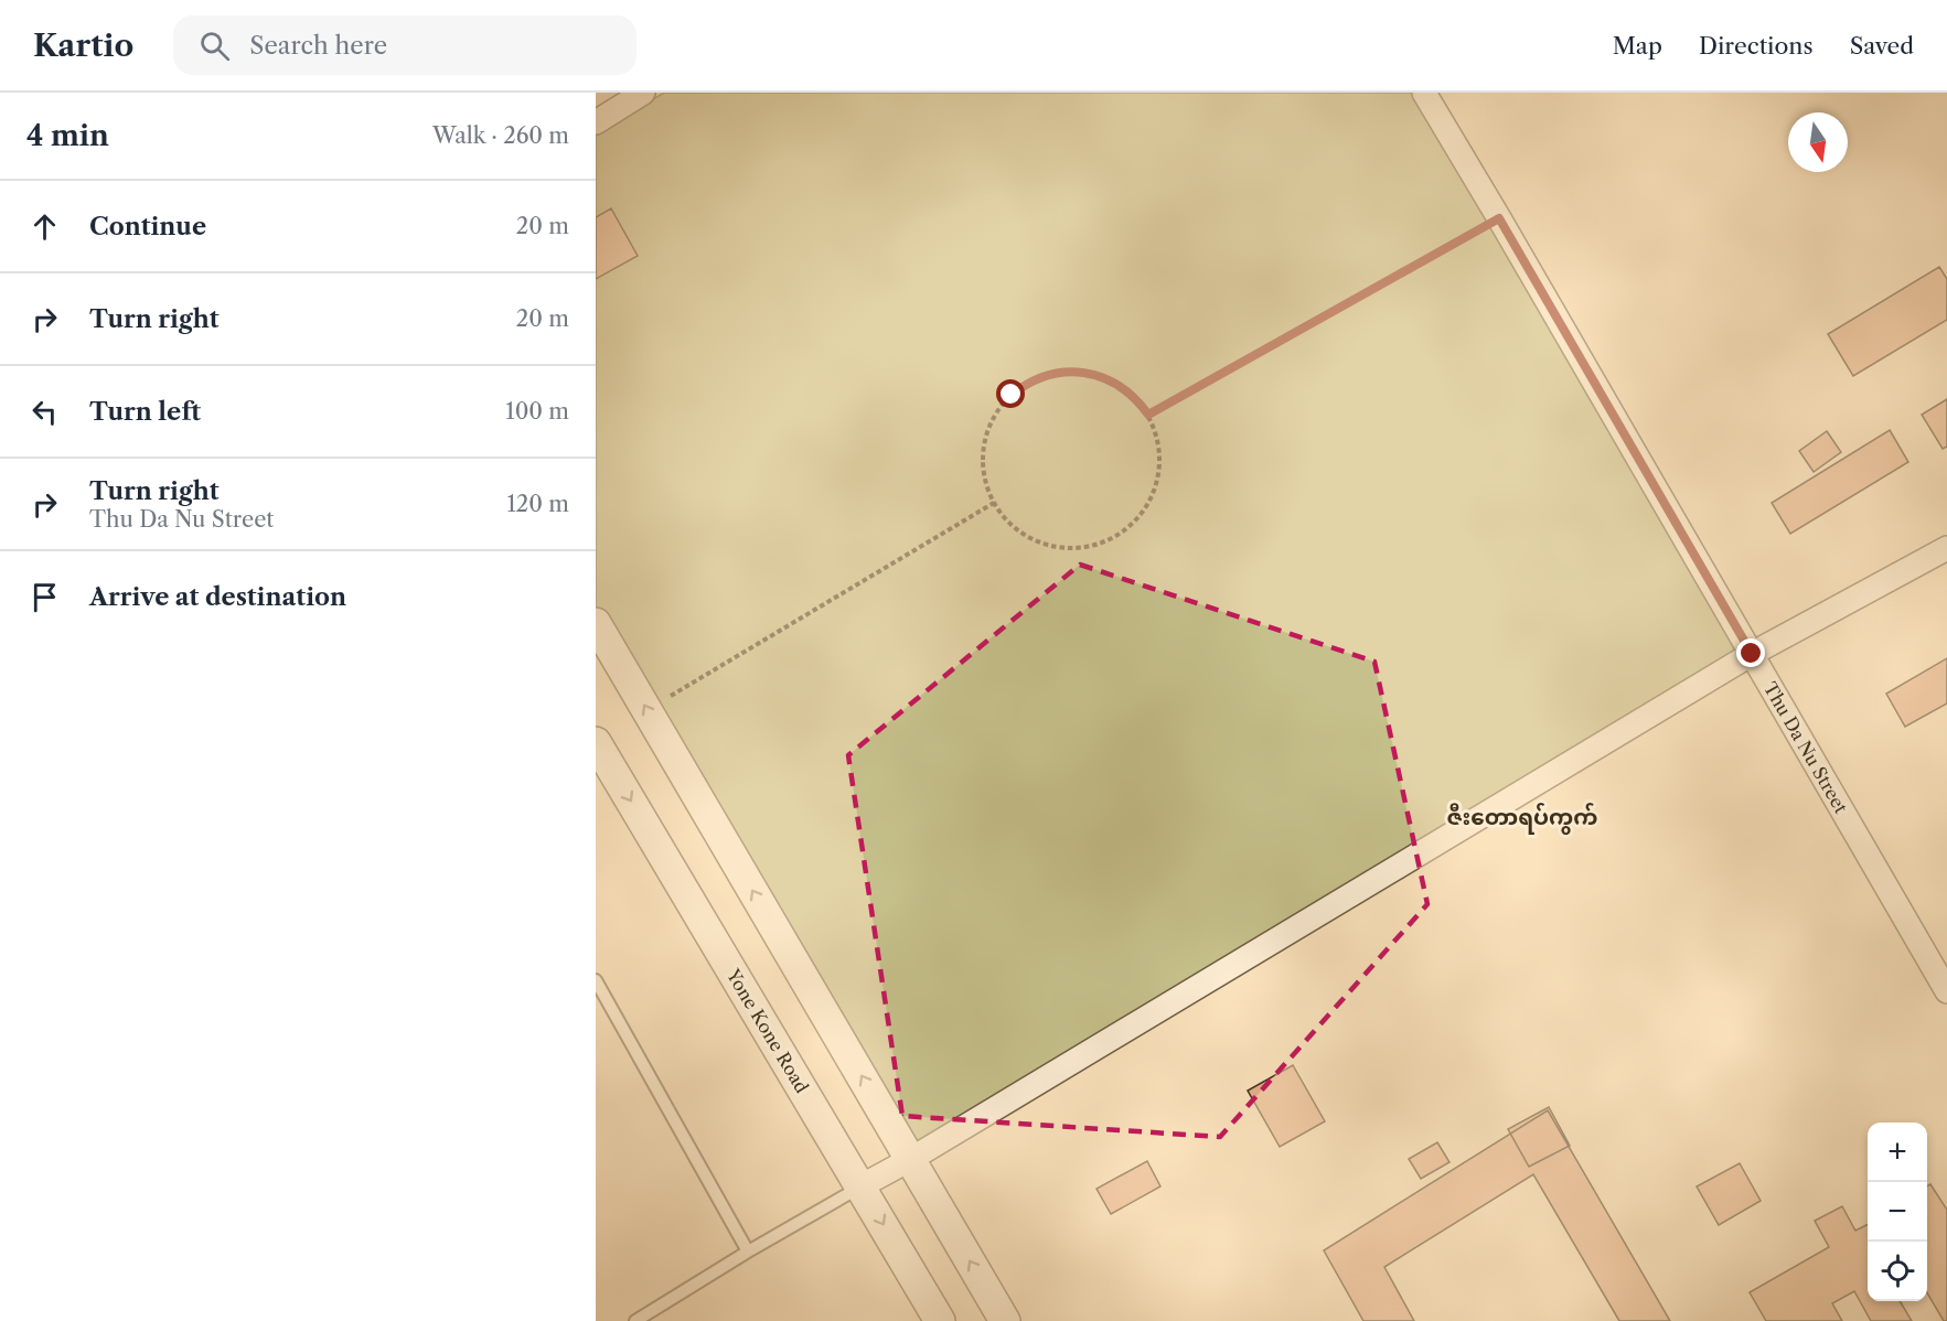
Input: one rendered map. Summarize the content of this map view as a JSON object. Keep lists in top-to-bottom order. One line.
{"streets":{"street":["Thu Da Nu Street","Yone Kone Road"]},"districts":["ဇီးတောရပ်ကွက်"],"north":"bottom","page":{"header":"Kartio","search":"Search here","nav":["Map","Directions","Saved"],"heading":["4 min","Walk · 260 m"],"list":[["Continue","20 m"],["Turn right","20 m"],["Turn left","100 m"],["Turn right","Thu Da Nu Street","120 m"],"Arrive at destination"],"map_buttons":["+","−"]}}
